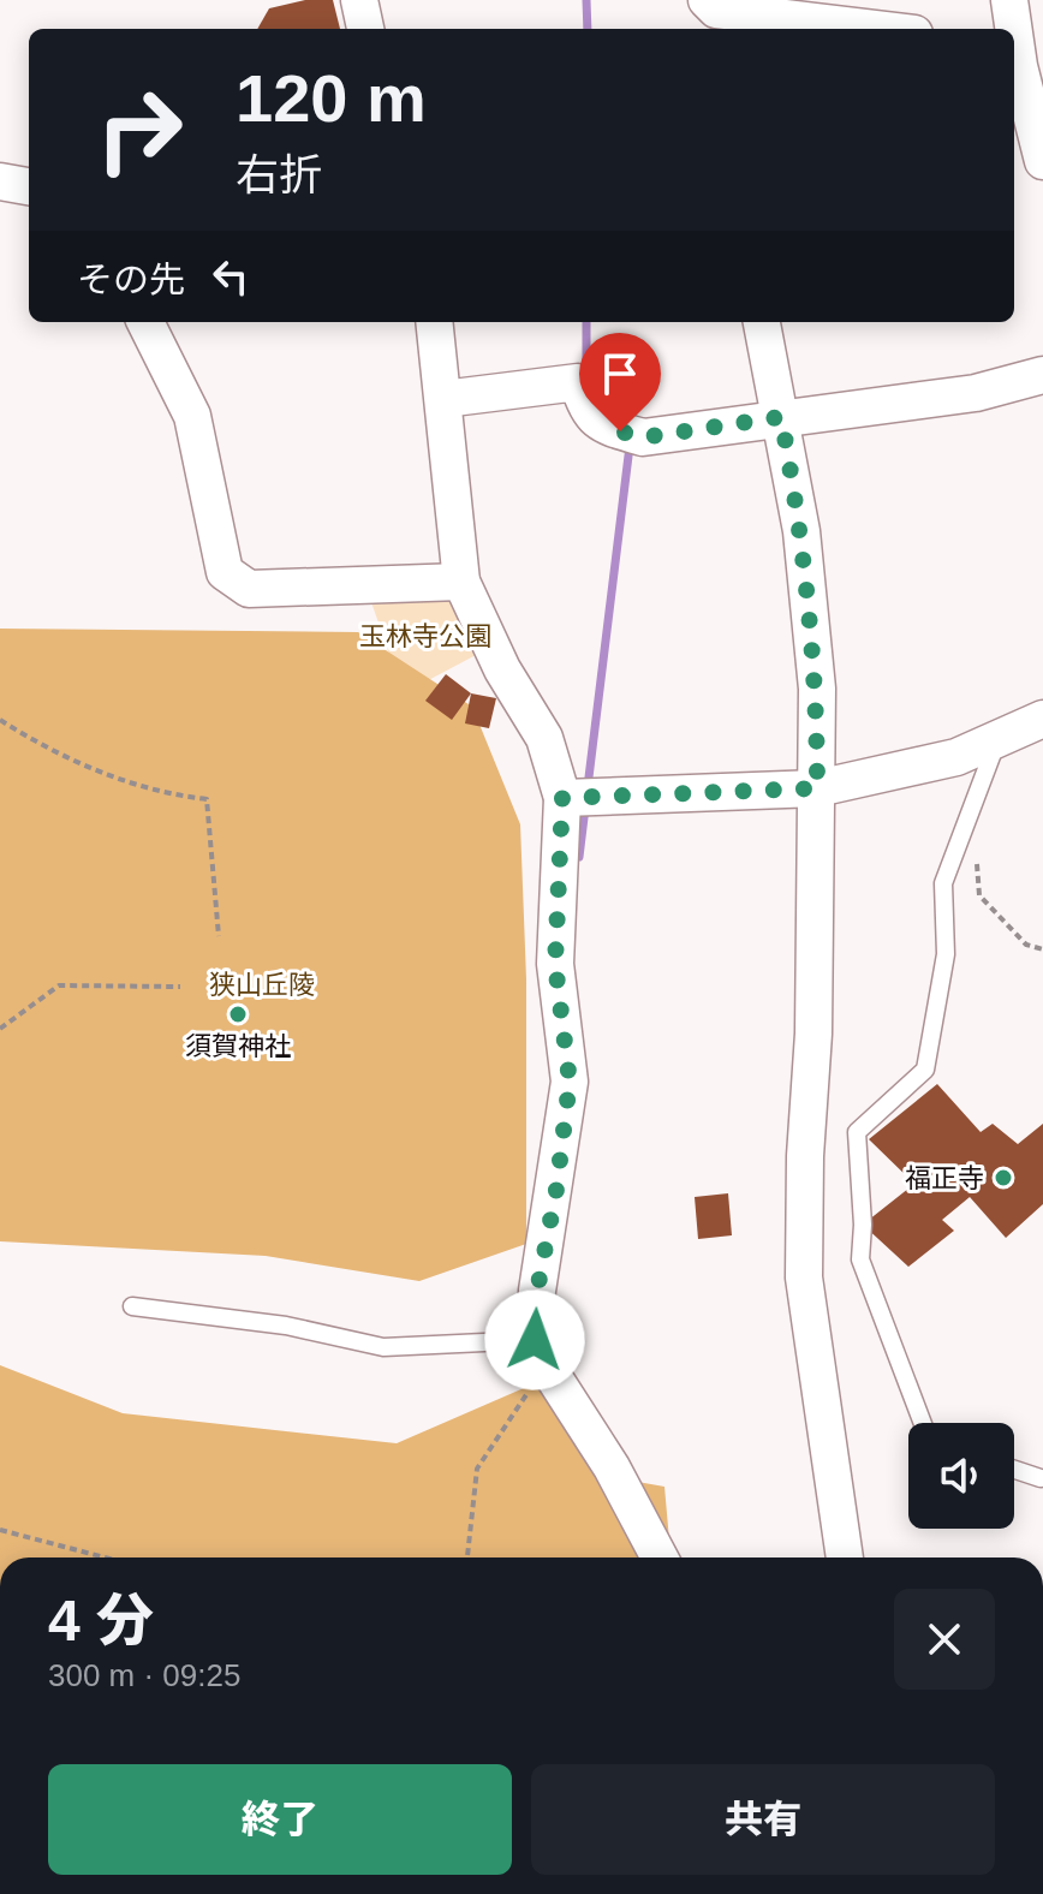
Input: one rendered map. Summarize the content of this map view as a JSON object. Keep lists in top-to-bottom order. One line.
{"parks":["玉林寺公園","狭山丘陵"],"places":["須賀神社","福正寺"],"page":{"turn":["120 m","右折"],"then":"その先","heading":["4 分","300 m · 09:25"],"buttons":["終了","共有"]}}
